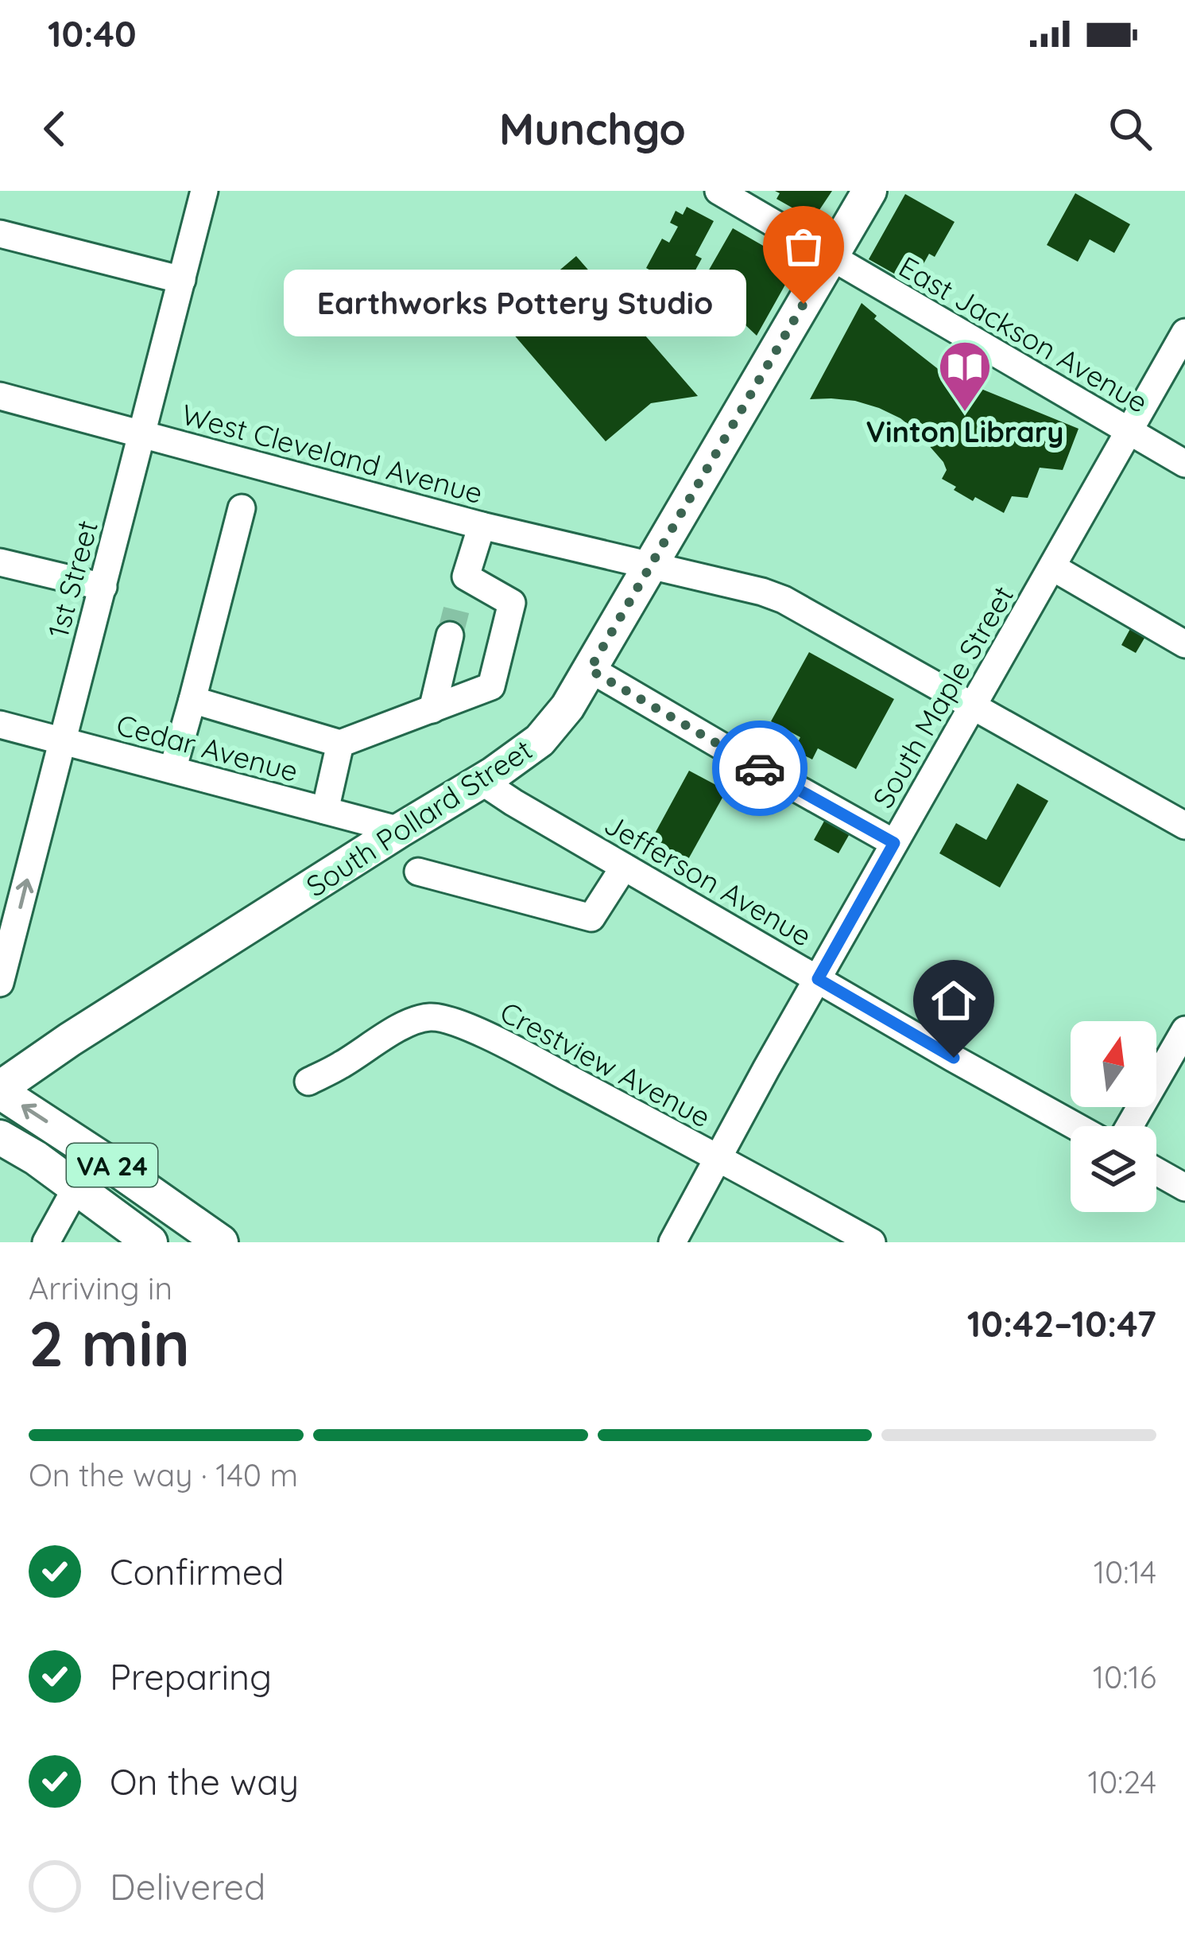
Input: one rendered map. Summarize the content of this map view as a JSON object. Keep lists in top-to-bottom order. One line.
{"streets":{"main road":["South Pollard Street","VA 24"],"street":["East Jackson Avenue","West Cleveland Avenue","1st Street","South Maple Street","Cedar Avenue","Jefferson Avenue","Crestview Avenue"]},"crossings":[["East Jackson Avenue","South Maple Street"],["East Jackson Avenue","South Pollard Street"],["West Cleveland Avenue","1st Street"],["West Cleveland Avenue","South Maple Street"],["West Cleveland Avenue","South Pollard Street"],["1st Street","Cedar Avenue"],["South Maple Street","Jefferson Avenue"],["South Maple Street","Crestview Avenue"],["Cedar Avenue","South Pollard Street"],["South Pollard Street","Jefferson Avenue"],["South Pollard Street","VA 24"]],"places":{"other":["Earthworks Pottery Studio"],"library":["Vinton Library"]},"north":"top","page":{"status":"10:40","header":"Munchgo","bubble":"Earthworks Pottery Studio","heading":["2 min","Arriving in","10:42–10:47"],"bar":"On the way · 140 m","list":[["Confirmed","10:14"],["Preparing","10:16"],["On the way","10:24"],"Delivered"]}}
